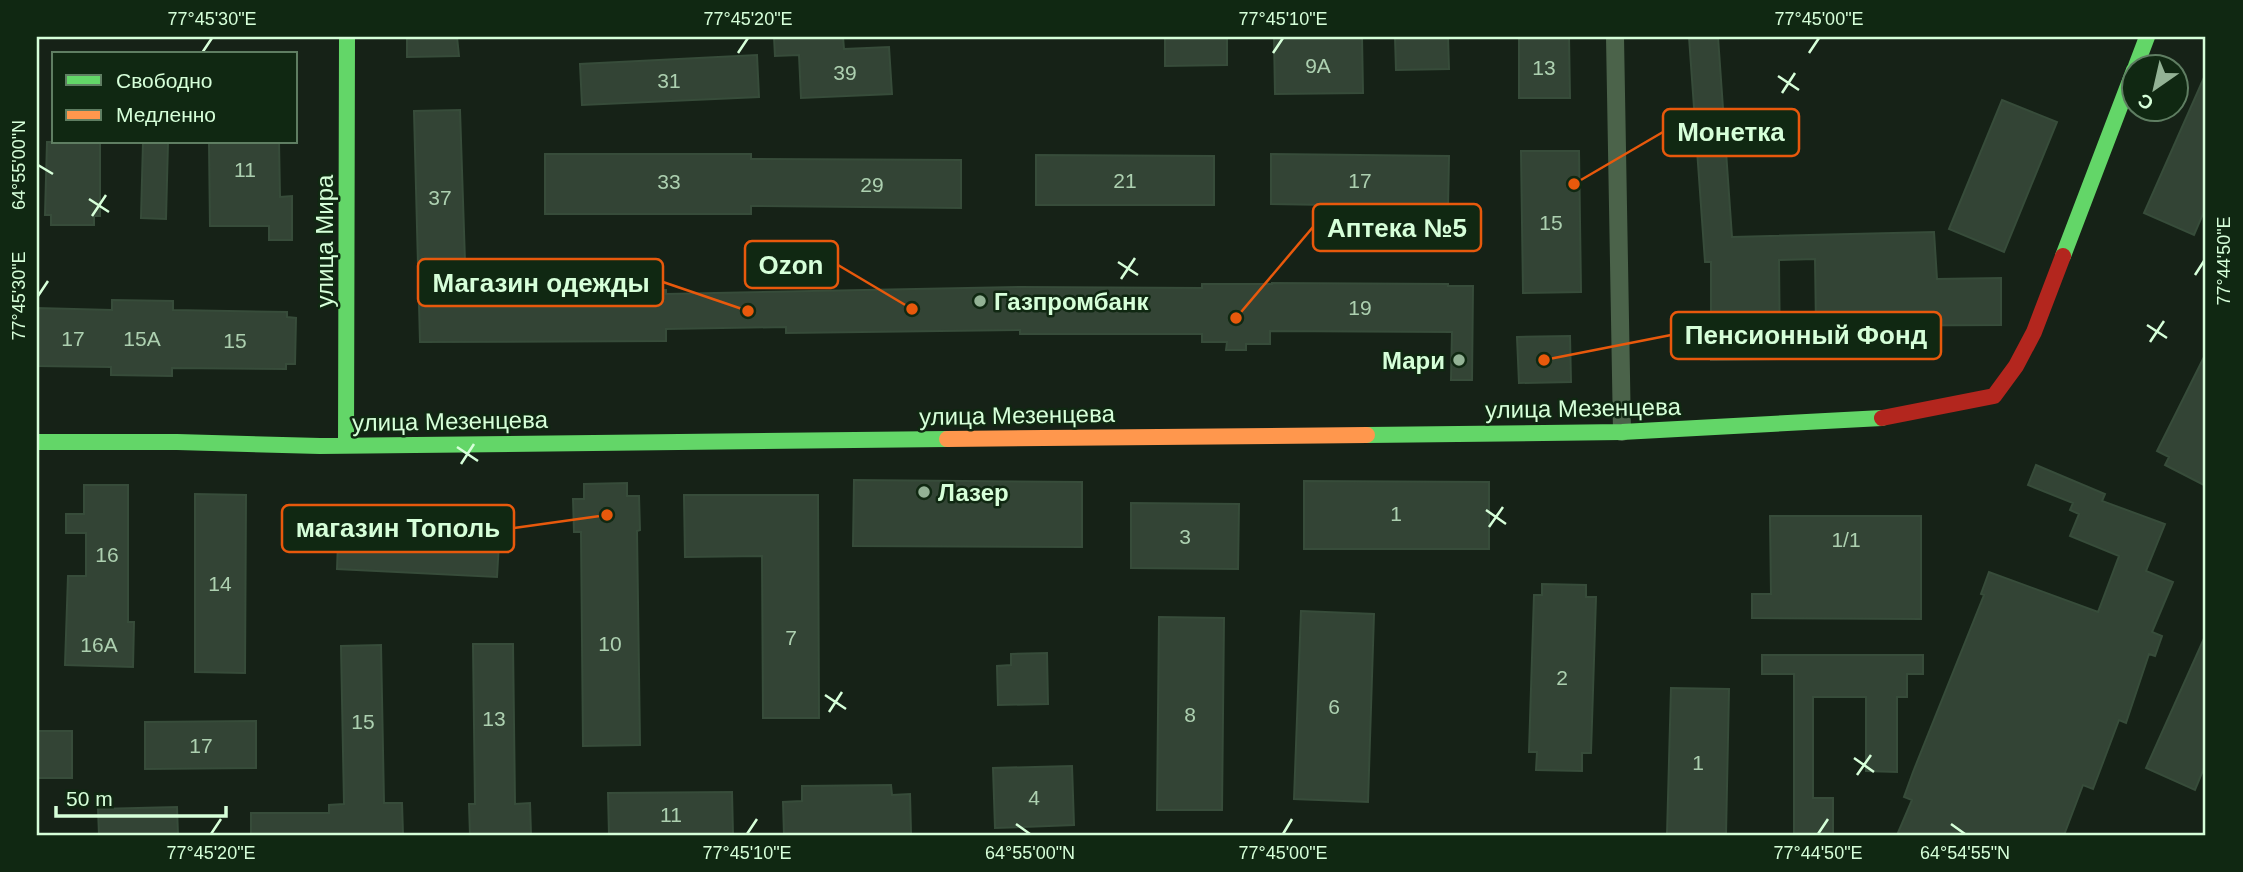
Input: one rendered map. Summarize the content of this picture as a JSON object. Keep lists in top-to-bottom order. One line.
{"streets":{"main road":["улица Мира","улица Мезенцева"]},"crossings":[["улица Мира","улица Мезенцева"]],"places":["Монетка","Газпромбанк","Ozon","Магазин одежды","Аптека №5","Мари","Пенсионный Фонд","Лазер","магазин Тополь"],"house_numbers":["9А","13","39","31","11","21","17","33","29","37","15","19","17","15А","15","1","3","1/1","16","14","7","10","16А","2","6","8","13","15","17","1","4","11"],"legend":["Свободно","Медленно"],"scale_bar":"50 m","north":"bottom left","coordinates":["77°45'30\"E","77°45'20\"E","77°45'10\"E","77°45'00\"E","64°55'00\"N","77°44'50\"E","64°54'55\"N"]}
